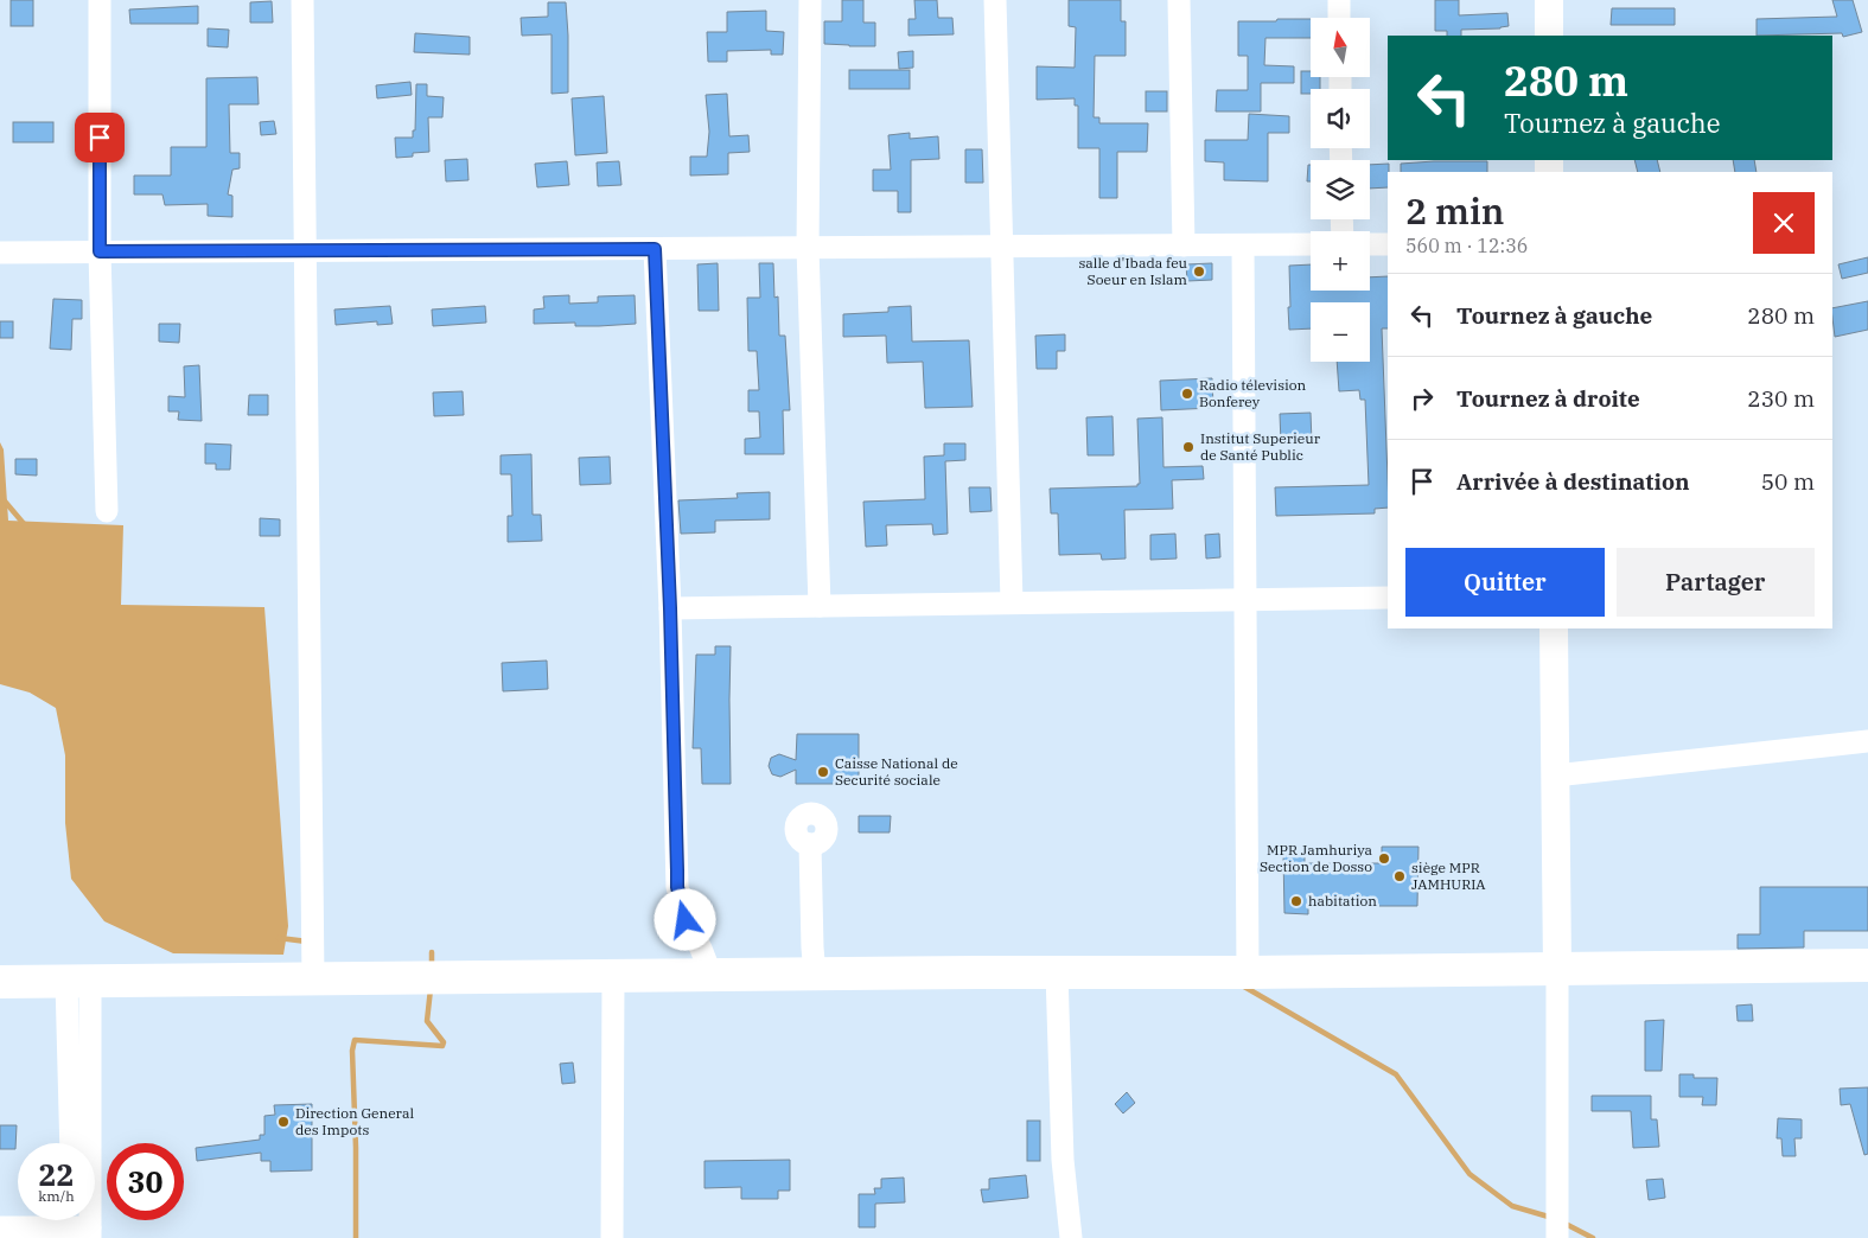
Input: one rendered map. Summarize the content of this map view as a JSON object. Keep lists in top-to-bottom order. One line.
{"places":["salle d'Ibada feu Soeur en Islam","Radio télevision Bonferey","Institut Superieur de Santé Public","Caisse National de Securité sociale","MPR Jamhuriya Section de Dosso","siège MPR JAMHURIA","habitation","Direction General des Impots"],"north":"top","page":{"map_buttons":["+","−"],"turn":["280 m","Tournez à gauche"],"heading":["2 min","560 m · 12:36"],"list":[{"name":"Tournez à gauche","value":"280 m"},{"name":"Tournez à droite","value":"230 m"},{"name":"Arrivée à destination","value":"50 m"}],"buttons":["Quitter","Partager"],"speed":"22 km/h","limit":"30"}}
